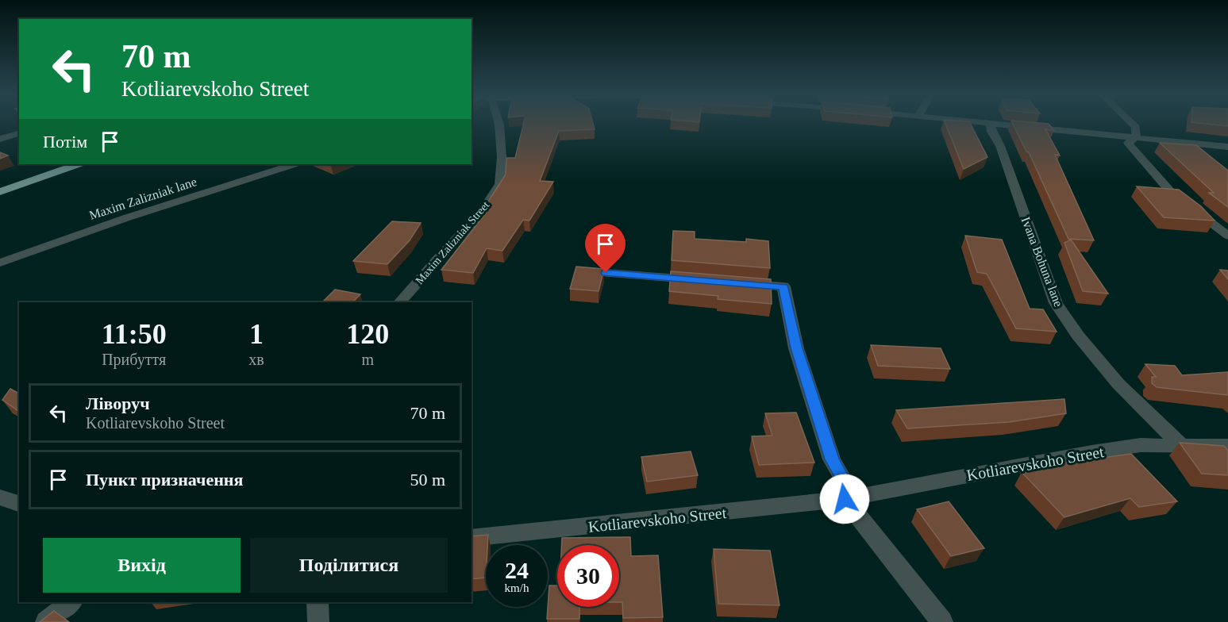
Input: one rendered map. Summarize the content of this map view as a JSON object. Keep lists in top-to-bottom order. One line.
{"streets":{"street":["Maxim Zalizniak lane","Maxim Zalizniak Street","Ivana Bohuna lane","Kotliarevskoho Street"]},"crossings":[["Ivana Bohuna lane","Kotliarevskoho Street"]],"page":{"turn":["70 m","Kotliarevskoho Street"],"then":"Потім","eta":["11:50","Прибуття","1","хв","120","m"],"list":[{"name":"Ліворуч","note":"Kotliarevskoho Street","value":"70 m"},{"name":"Пункт призначення","value":"50 m"}],"buttons":["Вихід","Поділитися"],"speed":"24 km/h","limit":"30"}}
